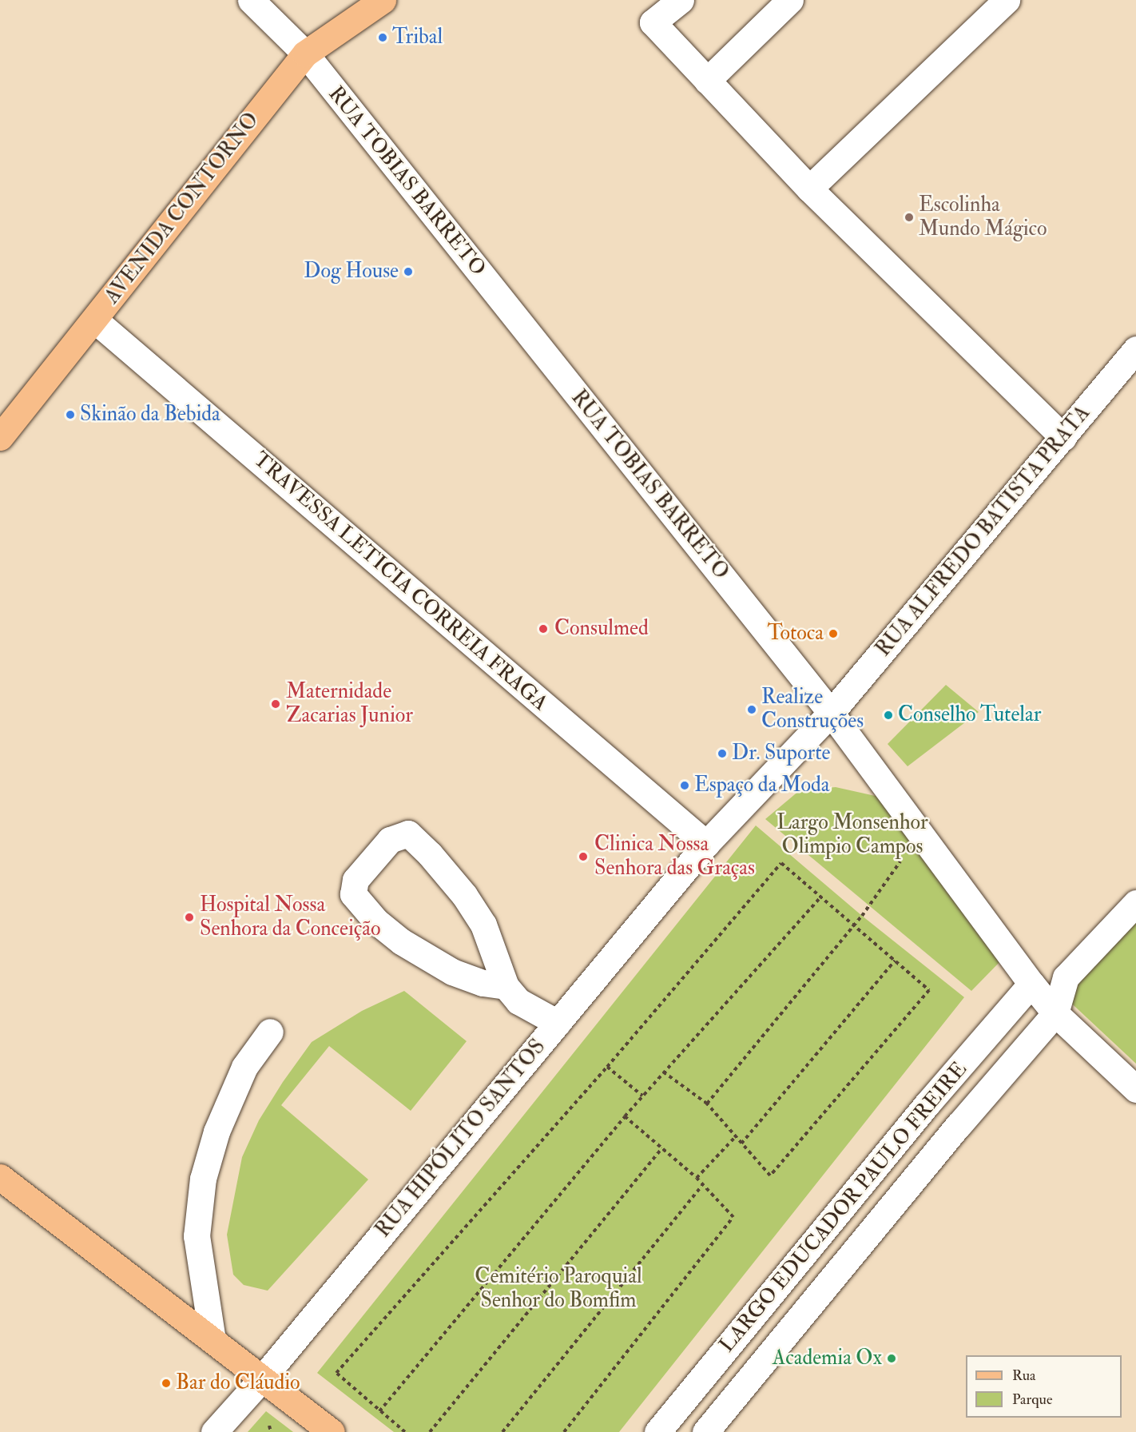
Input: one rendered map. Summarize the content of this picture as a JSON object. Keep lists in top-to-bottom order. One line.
{"streets":{"main road":["AVENIDA CONTORNO"],"street":["RUA TOBIAS BARRETO","RUA ALFREDO BATISTA PRATA","TRAVESSA LETICIA CORREIA FRAGA","RUA HIPÓLITO SANTOS","LARGO EDUCADOR PAULO FREIRE"]},"crossings":[["RUA TOBIAS BARRETO","AVENIDA CONTORNO"],["RUA TOBIAS BARRETO","RUA ALFREDO BATISTA PRATA"],["RUA TOBIAS BARRETO","LARGO EDUCADOR PAULO FREIRE"],["AVENIDA CONTORNO","TRAVESSA LETICIA CORREIA FRAGA"],["RUA ALFREDO BATISTA PRATA","TRAVESSA LETICIA CORREIA FRAGA"],["RUA ALFREDO BATISTA PRATA","RUA HIPÓLITO SANTOS"],["TRAVESSA LETICIA CORREIA FRAGA","RUA HIPÓLITO SANTOS"]],"parks":["Largo Monsenhor Olimpio Campos","Cemitério Paroquial Senhor do Bomfim"],"places":["Tribal","Escolinha Mundo Mágico","Dog House","Skinão da Bebida","Consulmed","Totoca","Maternidade Zacarias Junior","Realize Construções","Conselho Tutelar","Dr. Suporte","Espaço da Moda","Clinica Nossa Senhora das Graças","Hospital Nossa Senhora da Conceição","Academia Ox","Bar do Cláudio"],"legend":["Rua","Parque"]}
